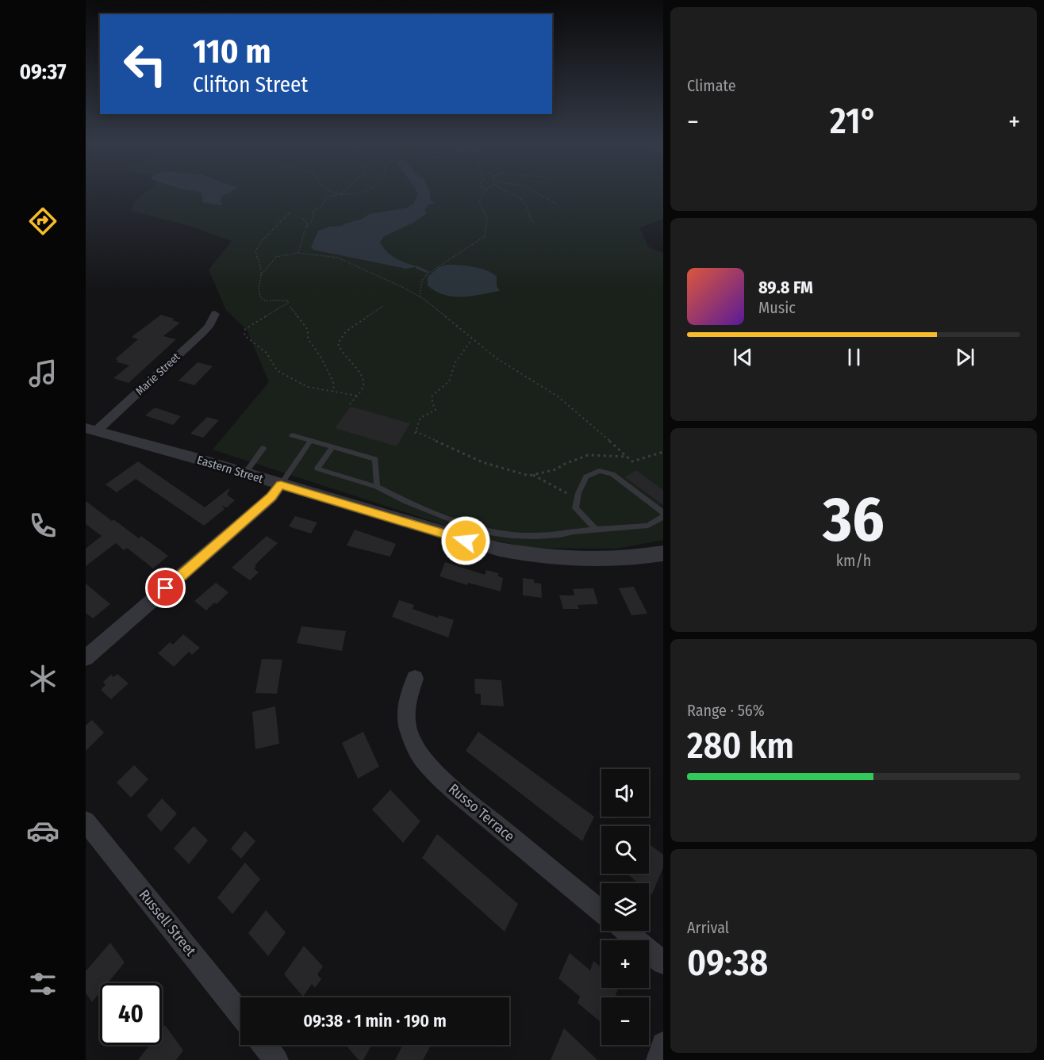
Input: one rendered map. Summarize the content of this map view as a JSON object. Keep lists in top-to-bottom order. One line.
{"streets":{"street":["Marie Street","Eastern Street","Russo Terrace","Russell Street"]},"crossings":[["Marie Street","Eastern Street"]],"page":{"tabs":"09:37","tile":["Climate",["36","km/h"],["Range · 56%","280 km"],["Arrival","09:38"]],"turn":["110 m","Clifton Street"],"heat":["−","21°","+"],"song":["89.8 FM","Music"],"map_buttons":["+","−"],"limit":"40","trip":"09:38 · 1 min · 190 m"}}
